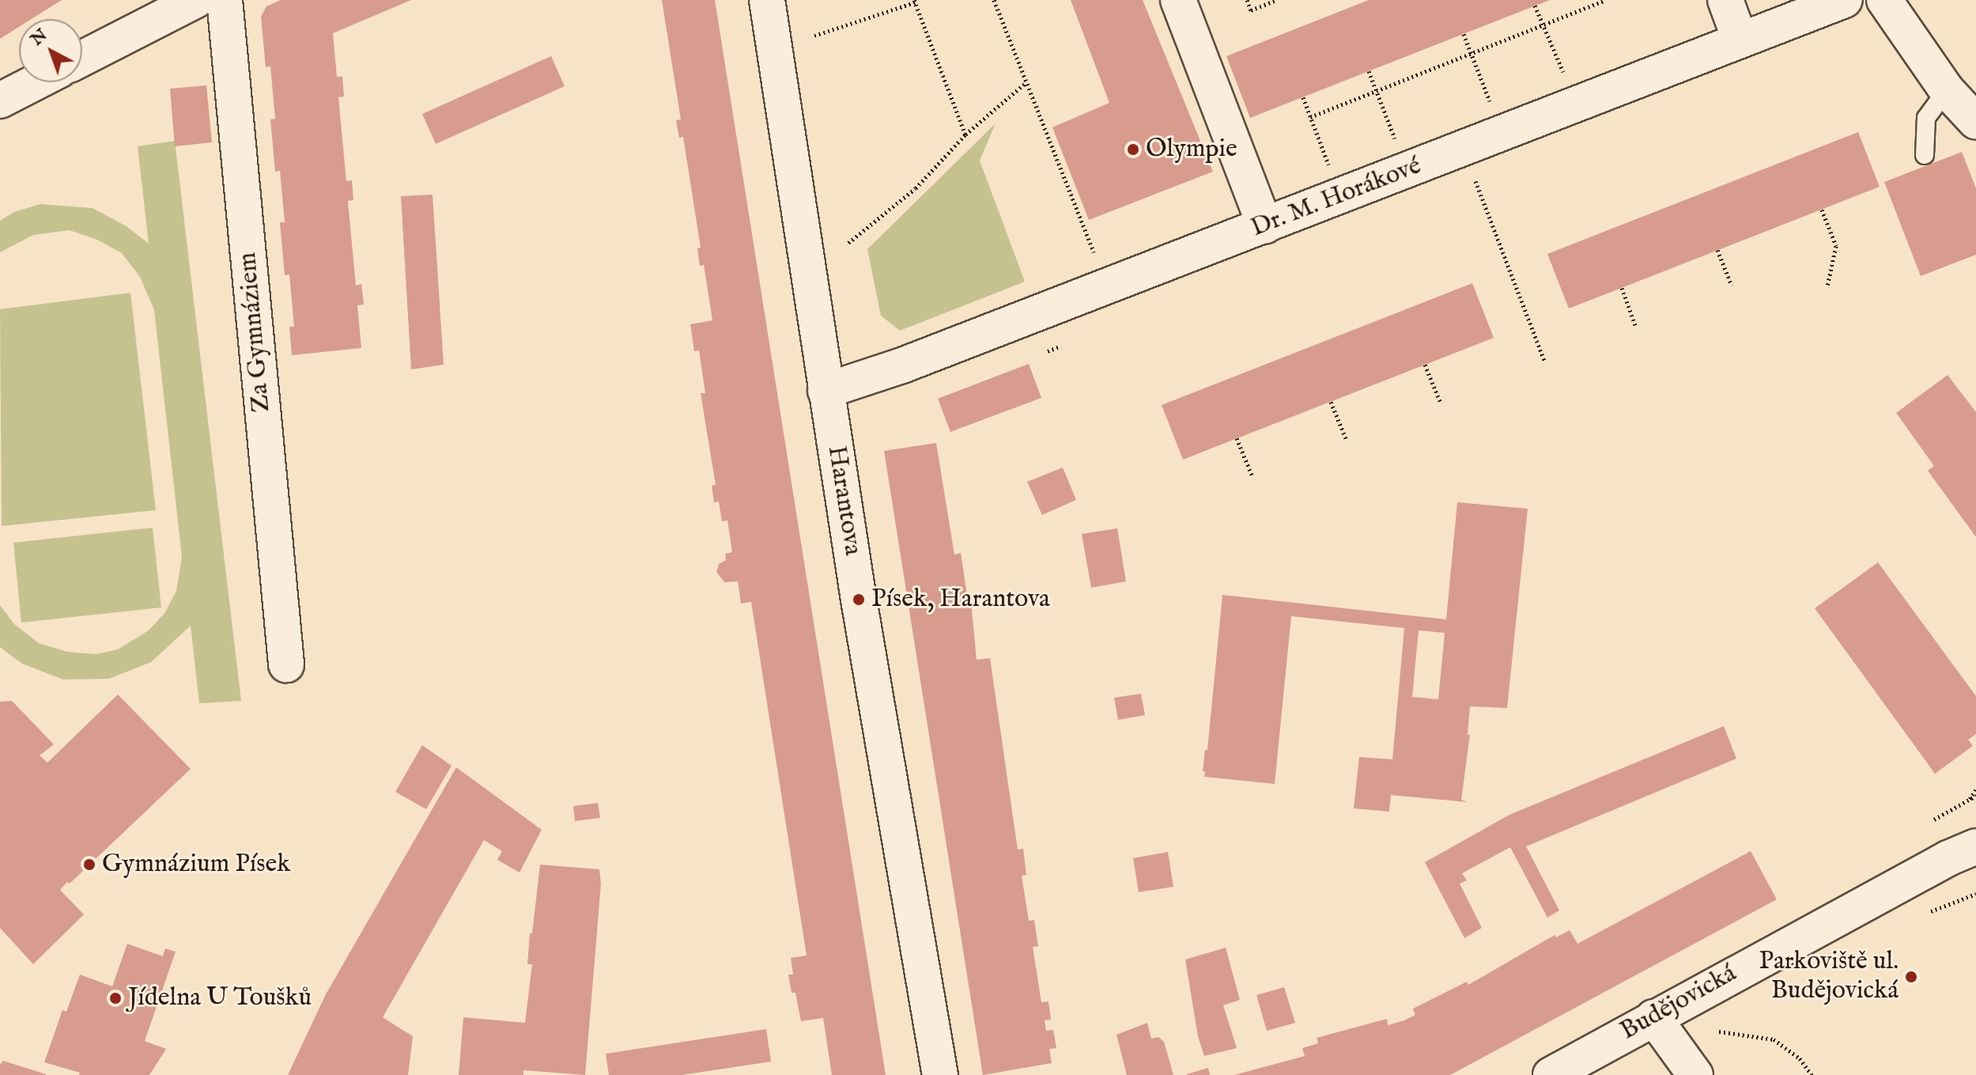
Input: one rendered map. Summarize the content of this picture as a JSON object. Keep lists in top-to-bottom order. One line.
{"streets":{"street":["Dr. M. Horákové","Za Gymnáziem","Harantova","Budějovická"]},"crossings":[["Dr. M. Horákové","Harantova"]],"places":["Olympie","Písek, Harantova","Gymnázium Písek","Parkoviště ul. Budějovická","Jídelna U Toušků"],"north":"top left"}
